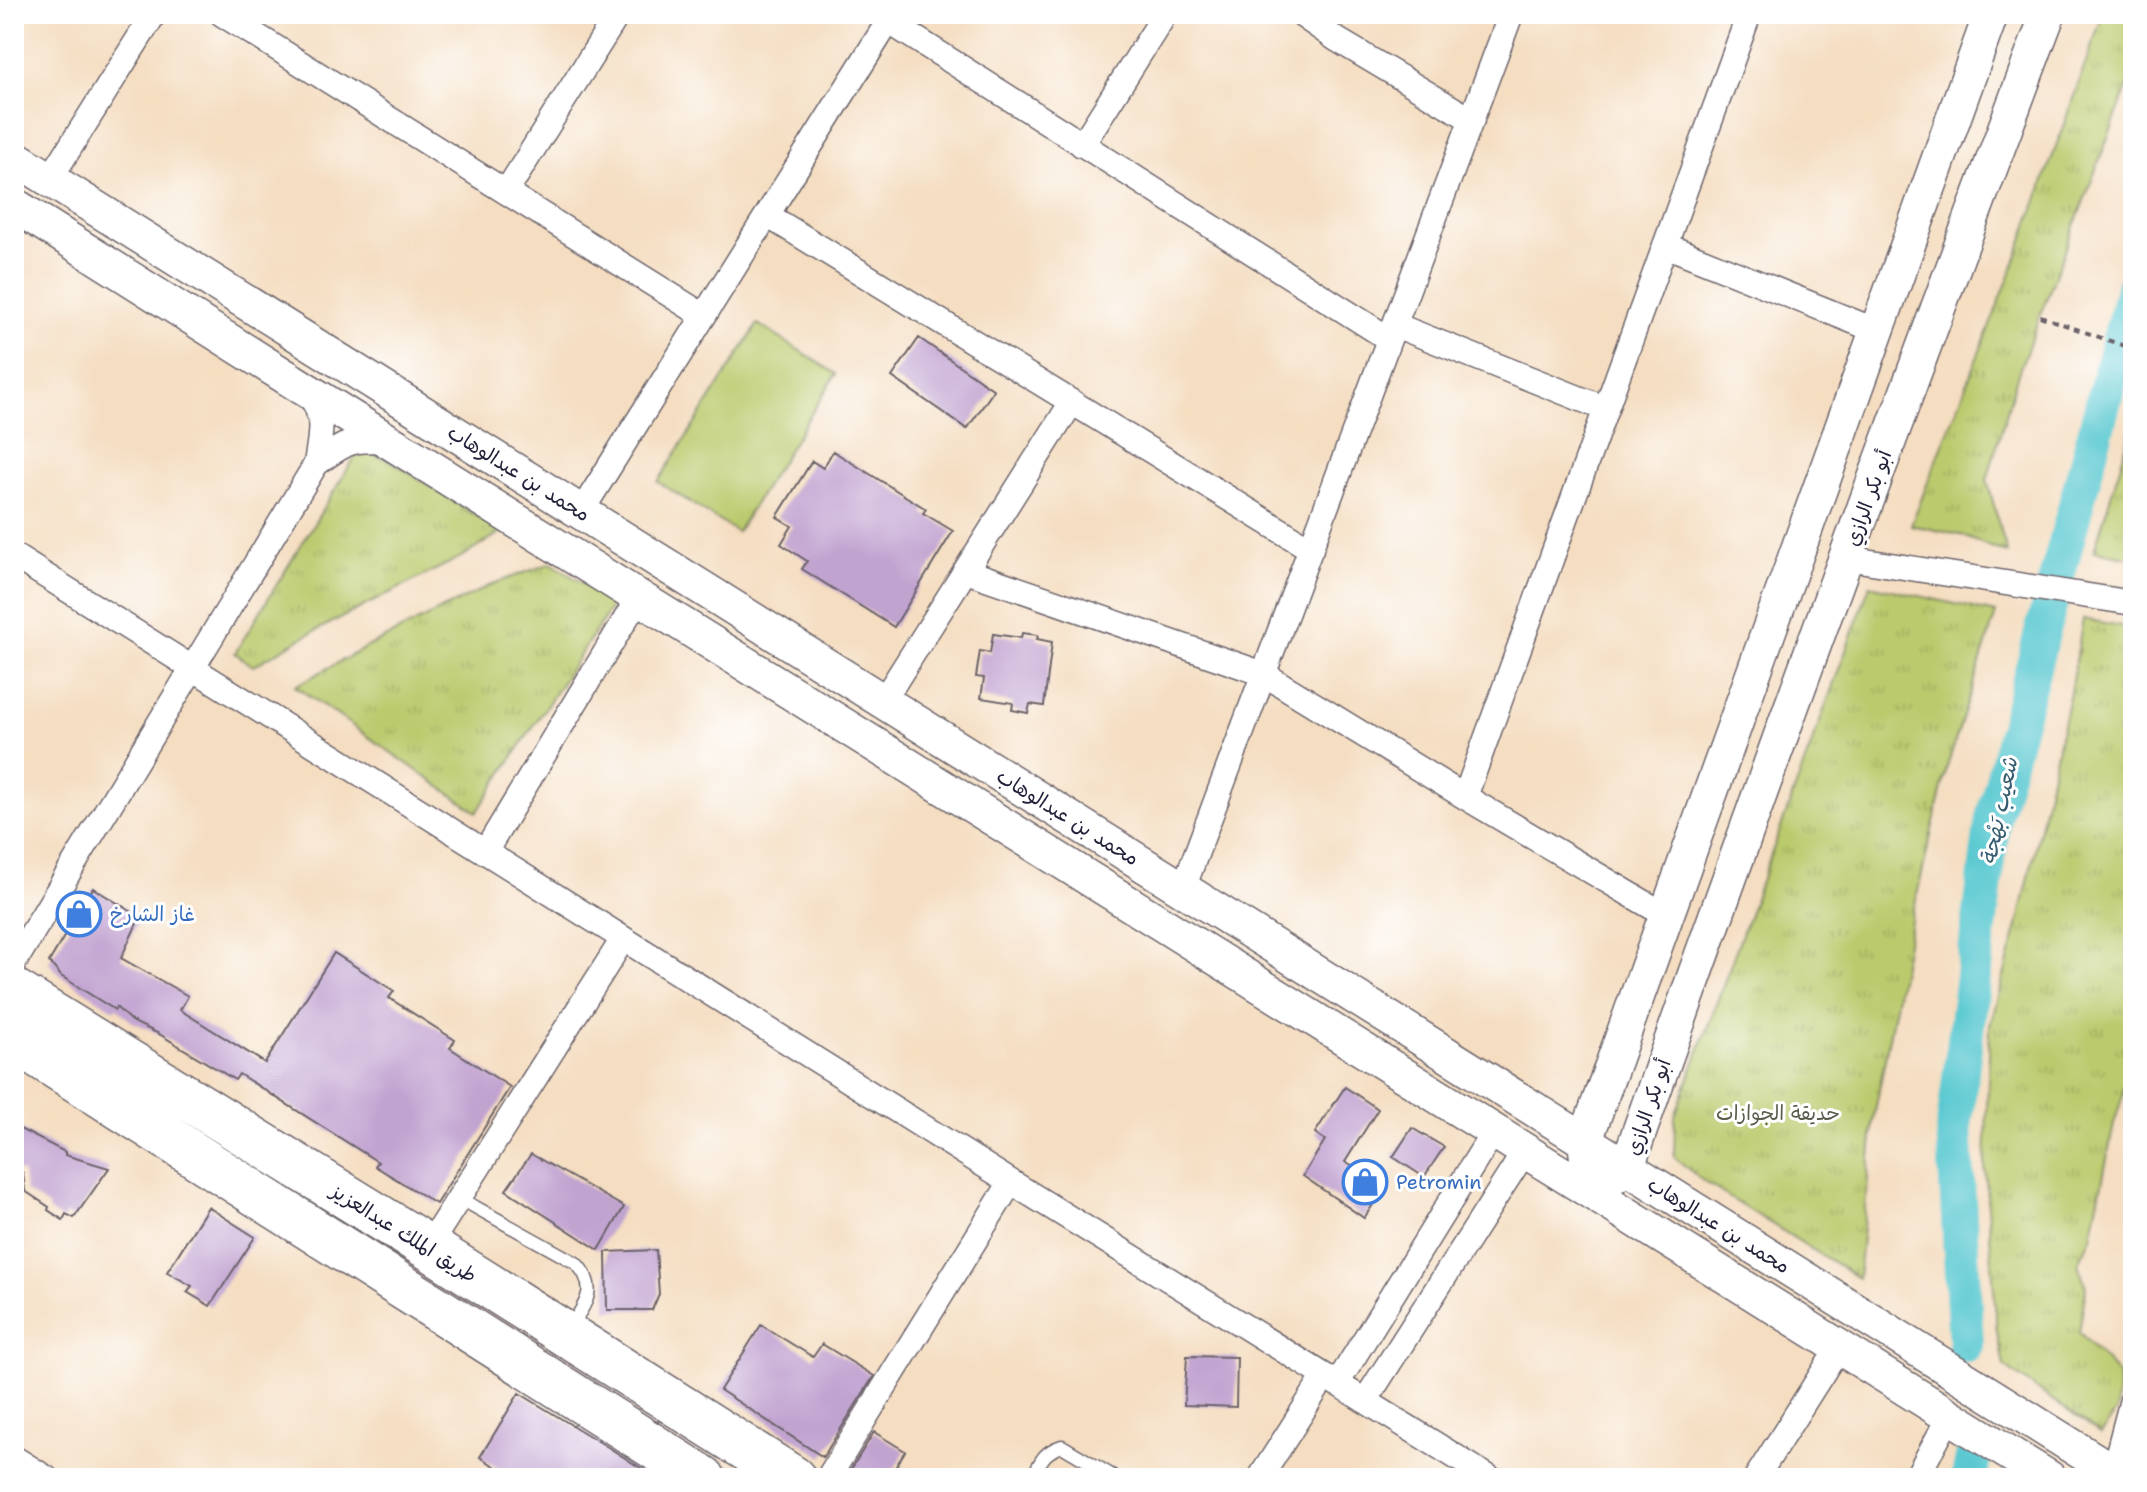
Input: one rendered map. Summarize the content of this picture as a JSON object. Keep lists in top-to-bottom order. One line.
{"streets":{"highway":["طريق الملك عبدالعزيز"],"street":["محمد بن عبدالوهاب","أبو بكر الرازي"]},"crossings":[["محمد بن عبدالوهاب","أبو بكر الرازي"]],"water":["شعيب بَهْجة"],"parks":["حديقة الجوازات"],"places":{"shop":["غاز الشارخ","Petromin"]}}
